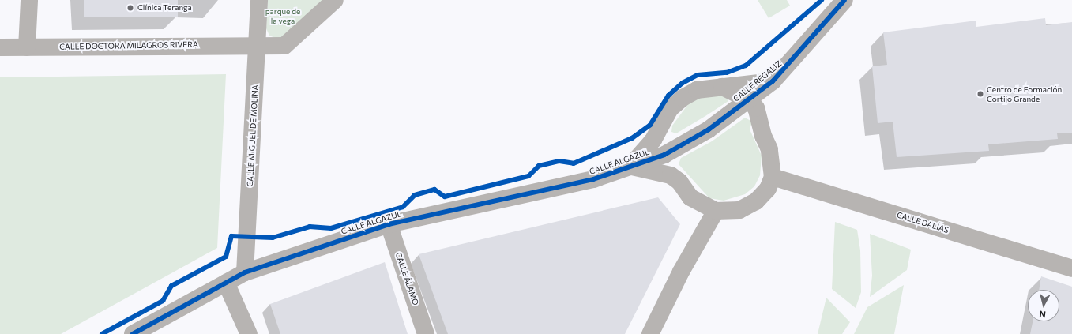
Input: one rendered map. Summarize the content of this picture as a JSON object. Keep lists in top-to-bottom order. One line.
{"streets":{"street":["CALLE DOCTORA MILAGROS RIVERA","CALLE REGALIZ","CALLE MIGUEL DE MOLINA","CALLE ALGAZUL","CALLE DALÍAS","CALLE ÁLAMO"]},"crossings":[["CALLE DOCTORA MILAGROS RIVERA","CALLE MIGUEL DE MOLINA"],["CALLE REGALIZ","CALLE ALGAZUL"],["CALLE MIGUEL DE MOLINA","CALLE ALGAZUL"],["CALLE ALGAZUL","CALLE ÁLAMO"]],"parks":["parque de la vega"],"places":["Clínica Teranga","Centro de Formación Cortijo Grande"],"north":"bottom"}
